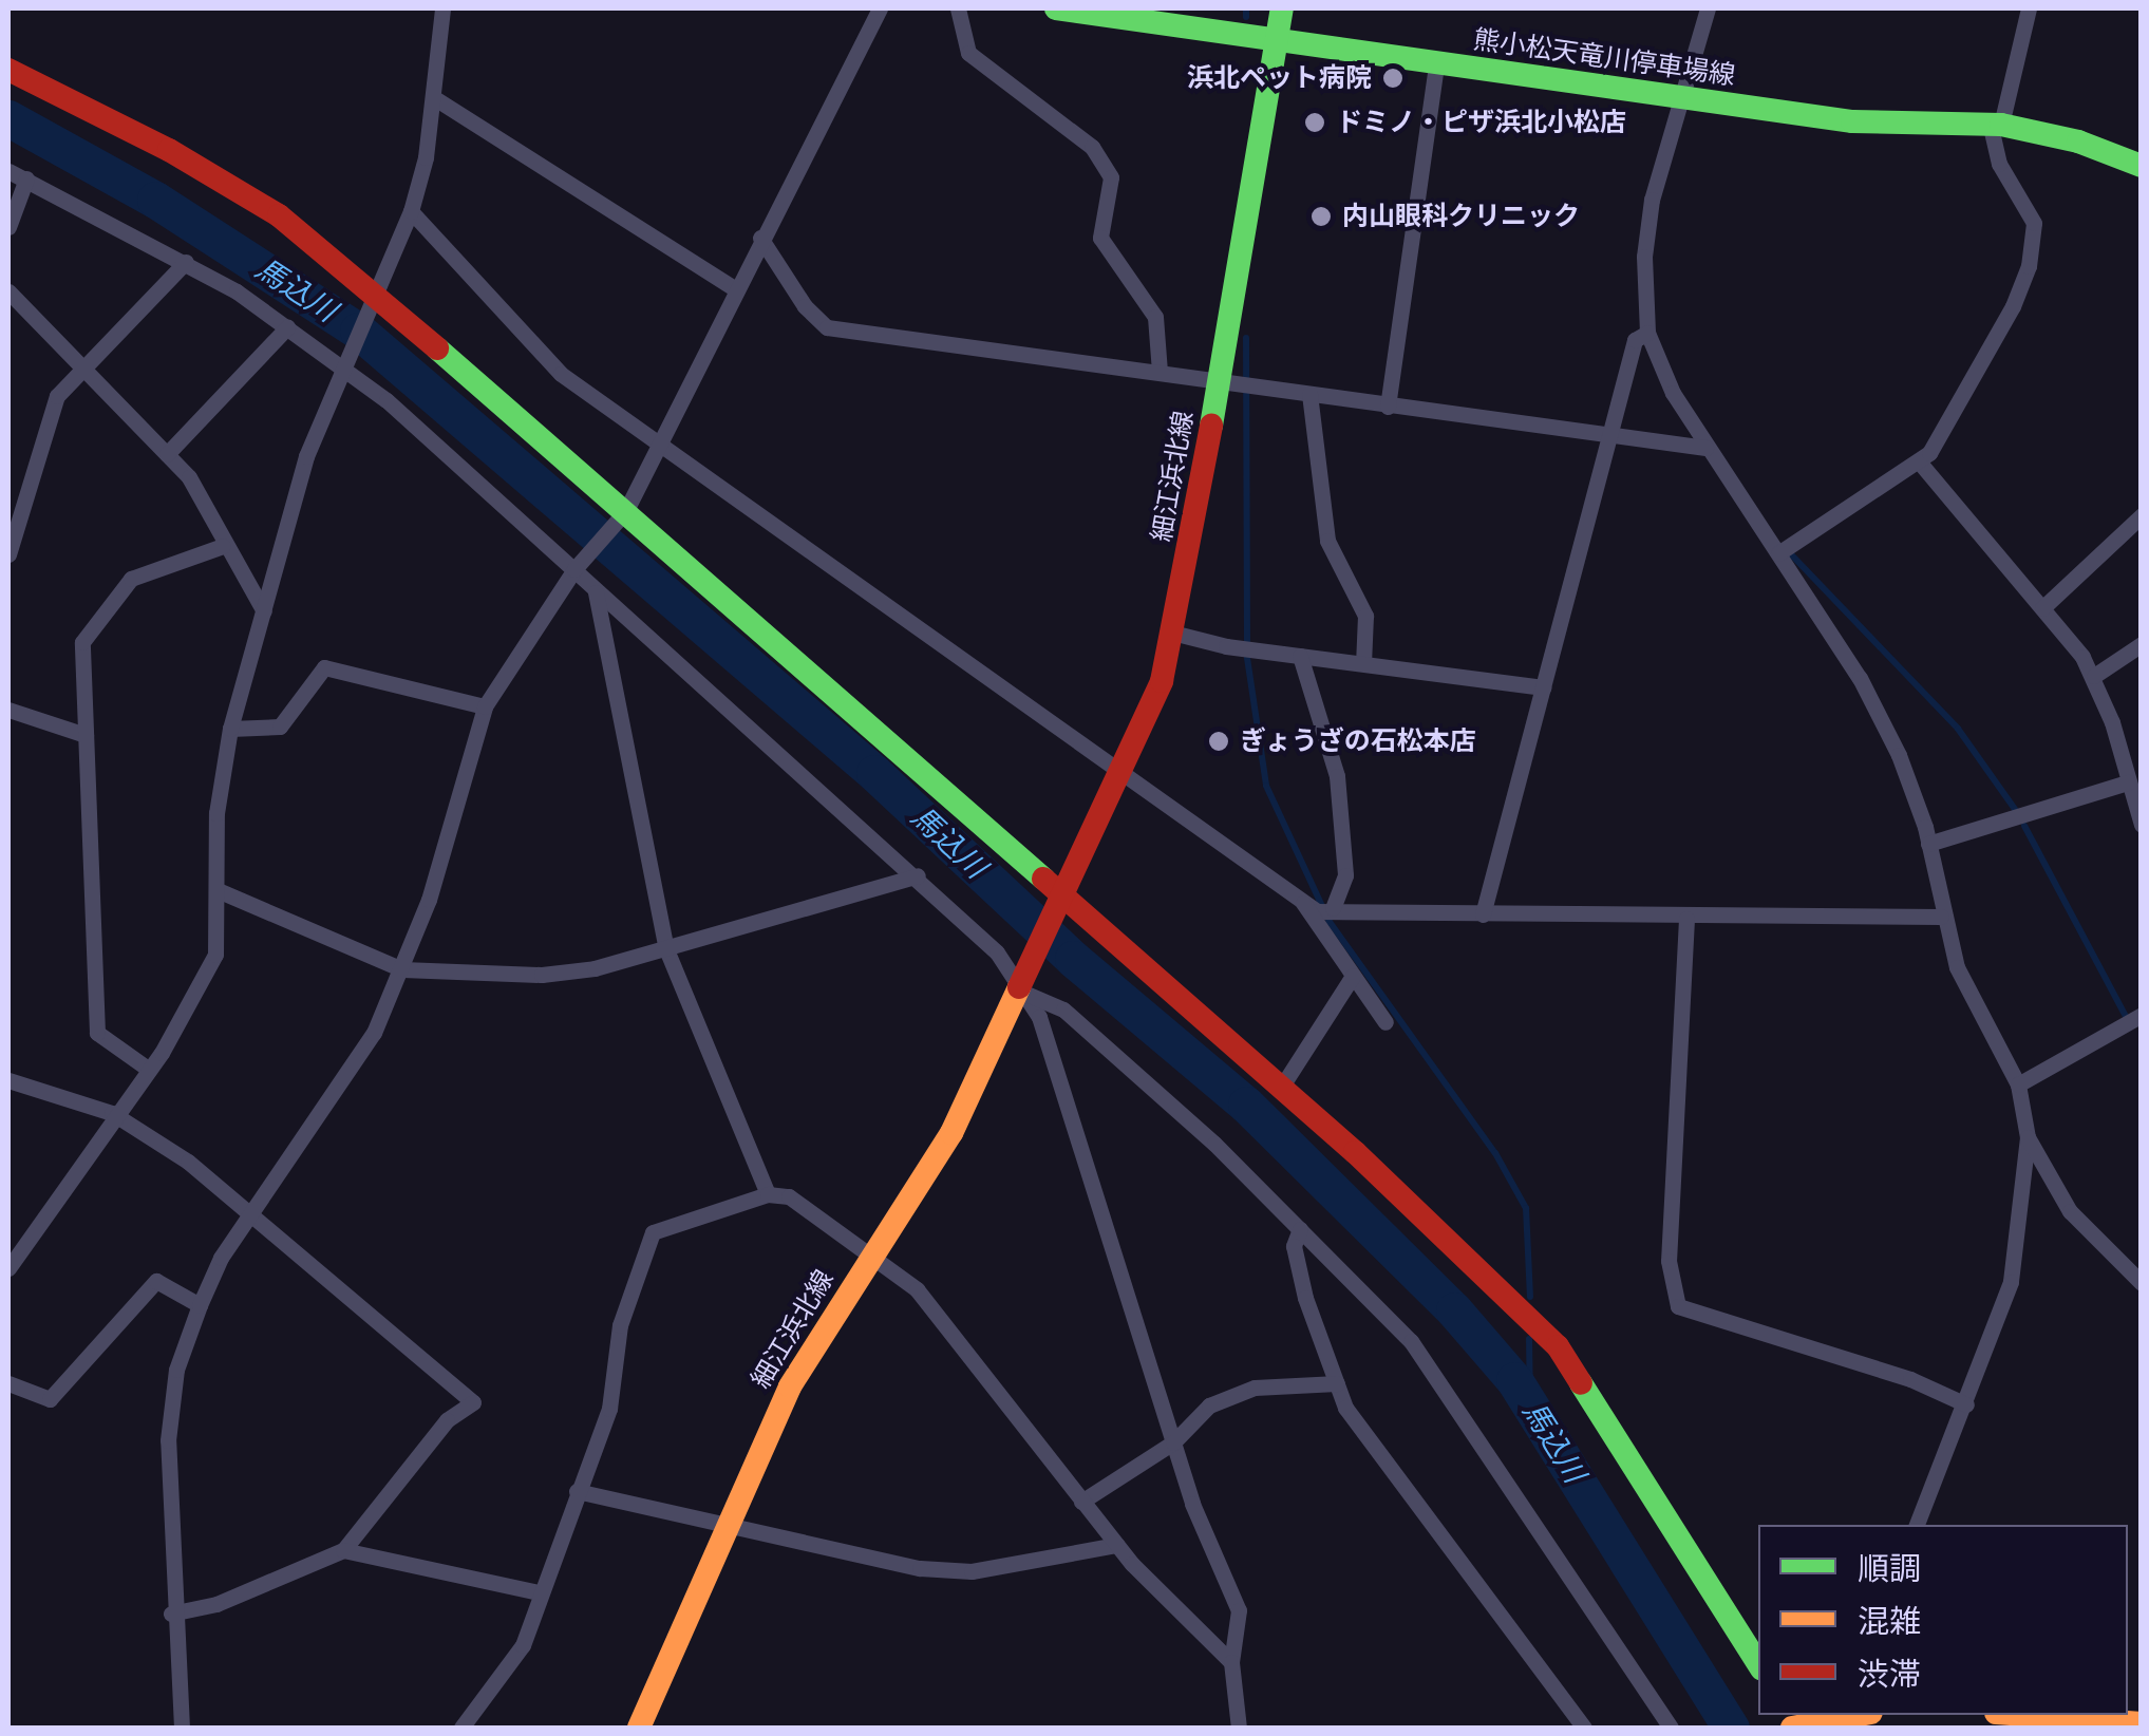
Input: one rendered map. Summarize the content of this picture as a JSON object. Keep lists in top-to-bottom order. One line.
{"streets":{"main road":["熊小松天竜川停車場線","細江浜北線"]},"crossings":[["熊小松天竜川停車場線","細江浜北線"]],"water":["馬込川"],"places":["浜北ペット病院","ドミノ・ピザ浜北小松店","内山眼科クリニック","ぎょうざの石松本店"],"legend":["順調","混雑","渋滞"]}
